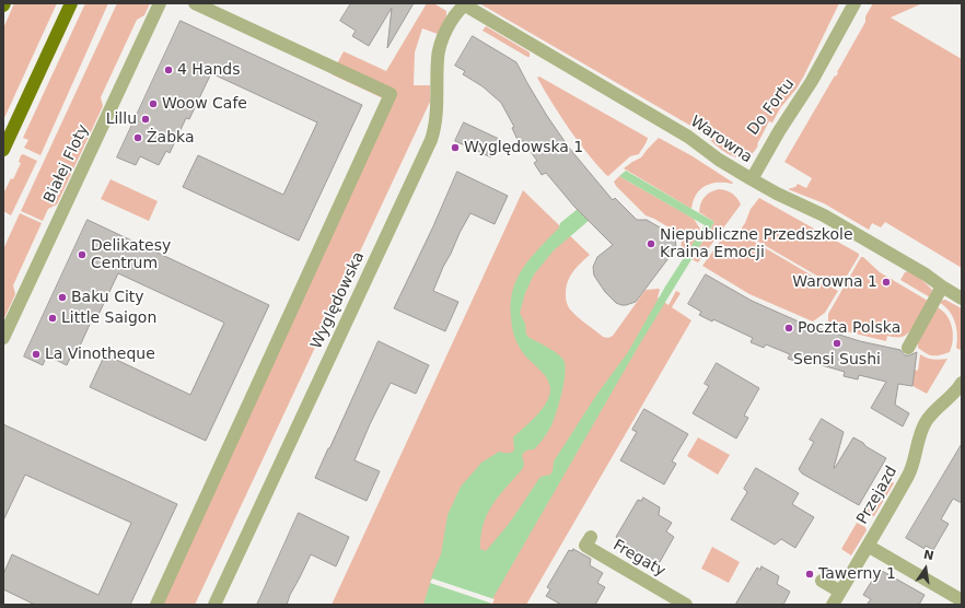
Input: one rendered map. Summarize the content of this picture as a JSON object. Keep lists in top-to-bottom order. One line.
{"streets":{"street":["Do Fortu","Warowna","Białej Floty","Wyględowska","Przejazd","Fregaty"]},"crossings":[["Do Fortu","Warowna"],["Warowna","Wyględowska"]],"places":["4 Hands","Woow Cafe","Lillu","Żabka","Wyględowska 1","Niepubliczne Przedszkole Kraina Emocji","Delikatesy Centrum","Warowna 1","Baku City","Little Saigon","Poczta Polska","Sensi Sushi","La Vinotheque","Tawerny 1"],"north":"top"}
